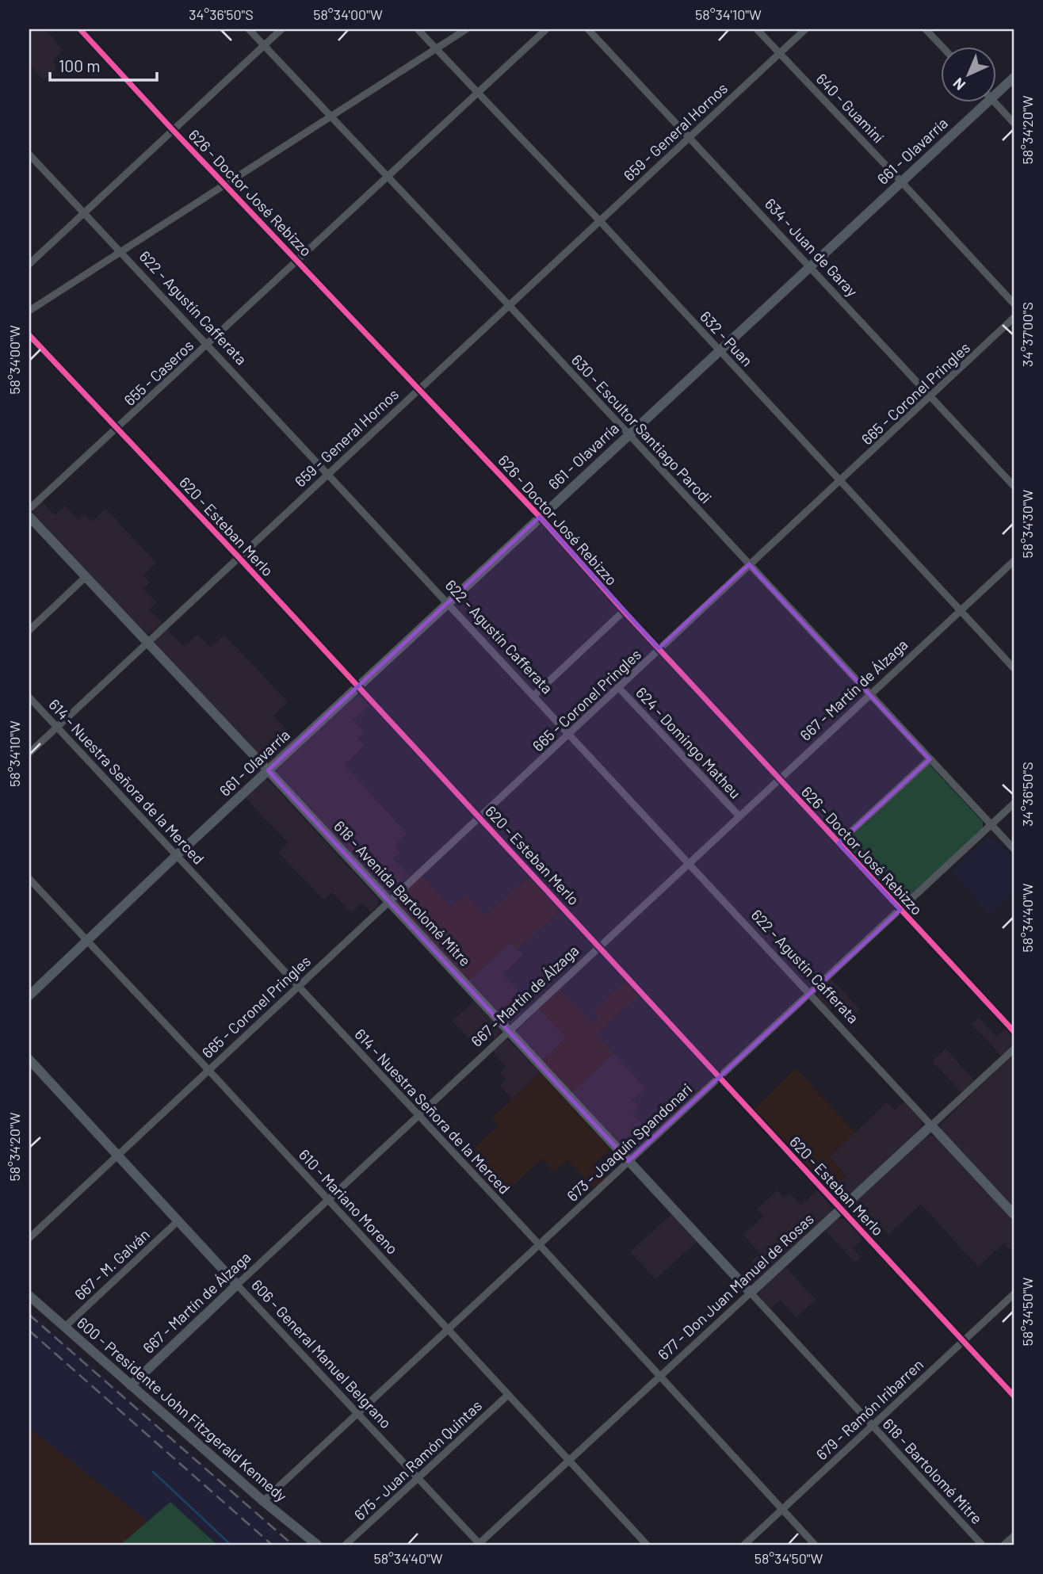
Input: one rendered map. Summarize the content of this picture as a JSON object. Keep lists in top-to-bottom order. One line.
{"streets":{"street":["640 - Guaminí","659 - General Hornos","661 - Olavarría","626 - Doctor José Rebizzo","634 - Juan de Garay","622 - Agustín Cafferata","632 - Puan","655 - Caseros","665 - Coronel Pringles","630 - Escultor Santiago Parodi","620 - Esteban Merlo","667 - Martín de Álzaga","624 - Domingo Matheu","614 - Nuestra Señora de la Merced","618 - Avenida Bartolomé Mitre","673 - Joaquín Spandonari","610 - Mariano Moreno","667 - M. Galván","677 - Don Juan Manuel de Rosas","606 - General Manuel Belgrano","600 - Presidente John Fitzgerald Kennedy","679 - Ramón Iribarren","675 - Juan Ramón Quintas","618 - Bartolomé Mitre"]},"crossings":[["640 - Guaminí","659 - General Hornos"],["640 - Guaminí","661 - Olavarría"],["659 - General Hornos","626 - Doctor José Rebizzo"],["659 - General Hornos","634 - Juan de Garay"],["659 - General Hornos","622 - Agustín Cafferata"],["659 - General Hornos","632 - Puan"],["659 - General Hornos","630 - Escultor Santiago Parodi"],["659 - General Hornos","620 - Esteban Merlo"],["659 - General Hornos","614 - Nuestra Señora de la Merced"],["659 - General Hornos","618 - Avenida Bartolomé Mitre"],["661 - Olavarría","626 - Doctor José Rebizzo"],["661 - Olavarría","634 - Juan de Garay"],["661 - Olavarría","622 - Agustín Cafferata"],["661 - Olavarría","632 - Puan"],["661 - Olavarría","630 - Escultor Santiago Parodi"],["661 - Olavarría","620 - Esteban Merlo"],["661 - Olavarría","614 - Nuestra Señora de la Merced"],["661 - Olavarría","618 - Avenida Bartolomé Mitre"],["661 - Olavarría","610 - Mariano Moreno"],["626 - Doctor José Rebizzo","655 - Caseros"],["626 - Doctor José Rebizzo","665 - Coronel Pringles"],["626 - Doctor José Rebizzo","667 - Martín de Álzaga"],["626 - Doctor José Rebizzo","673 - Joaquín Spandonari"],["634 - Juan de Garay","665 - Coronel Pringles"],["622 - Agustín Cafferata","655 - Caseros"],["622 - Agustín Cafferata","665 - Coronel Pringles"],["622 - Agustín Cafferata","667 - Martín de Álzaga"],["622 - Agustín Cafferata","673 - Joaquín Spandonari"],["622 - Agustín Cafferata","677 - Don Juan Manuel de Rosas"],["632 - Puan","655 - Caseros"],["632 - Puan","665 - Coronel Pringles"],["632 - Puan","667 - Martín de Álzaga"],["655 - Caseros","630 - Escultor Santiago Parodi"],["655 - Caseros","620 - Esteban Merlo"],["665 - Coronel Pringles","630 - Escultor Santiago Parodi"],["665 - Coronel Pringles","620 - Esteban Merlo"],["665 - Coronel Pringles","624 - Domingo Matheu"],["665 - Coronel Pringles","614 - Nuestra Señora de la Merced"],["665 - Coronel Pringles","618 - Avenida Bartolomé Mitre"],["665 - Coronel Pringles","610 - Mariano Moreno"],["665 - Coronel Pringles","606 - General Manuel Belgrano"],["630 - Escultor Santiago Parodi","667 - Martín de Álzaga"],["630 - Escultor Santiago Parodi","673 - Joaquín Spandonari"],["620 - Esteban Merlo","667 - Martín de Álzaga"],["620 - Esteban Merlo","673 - Joaquín Spandonari"],["620 - Esteban Merlo","677 - Don Juan Manuel de Rosas"],["620 - Esteban Merlo","679 - Ramón Iribarren"],["667 - Martín de Álzaga","624 - Domingo Matheu"],["667 - Martín de Álzaga","614 - Nuestra Señora de la Merced"],["667 - Martín de Álzaga","618 - Avenida Bartolomé Mitre"],["667 - Martín de Álzaga","610 - Mariano Moreno"],["667 - Martín de Álzaga","606 - General Manuel Belgrano"],["667 - Martín de Álzaga","600 - Presidente John Fitzgerald Kennedy"],["614 - Nuestra Señora de la Merced","673 - Joaquín Spandonari"],["614 - Nuestra Señora de la Merced","677 - Don Juan Manuel de Rosas"],["614 - Nuestra Señora de la Merced","679 - Ramón Iribarren"],["618 - Avenida Bartolomé Mitre","673 - Joaquín Spandonari"],["618 - Avenida Bartolomé Mitre","677 - Don Juan Manuel de Rosas"],["618 - Avenida Bartolomé Mitre","618 - Bartolomé Mitre"],["673 - Joaquín Spandonari","610 - Mariano Moreno"],["673 - Joaquín Spandonari","606 - General Manuel Belgrano"],["673 - Joaquín Spandonari","600 - Presidente John Fitzgerald Kennedy"],["610 - Mariano Moreno","677 - Don Juan Manuel de Rosas"],["610 - Mariano Moreno","675 - Juan Ramón Quintas"],["667 - M. Galván","606 - General Manuel Belgrano"],["667 - M. Galván","600 - Presidente John Fitzgerald Kennedy"],["677 - Don Juan Manuel de Rosas","606 - General Manuel Belgrano"],["677 - Don Juan Manuel de Rosas","618 - Bartolomé Mitre"],["606 - General Manuel Belgrano","675 - Juan Ramón Quintas"],["679 - Ramón Iribarren","618 - Bartolomé Mitre"]],"scale_bar":"100 m","north":"bottom left","coordinates":["34°36'50\"S","58°34'00\"W","58°34'10\"W","58°34'20\"W","34°37'00\"S","58°34'30\"W","58°34'40\"W","58°34'50\"W"]}
